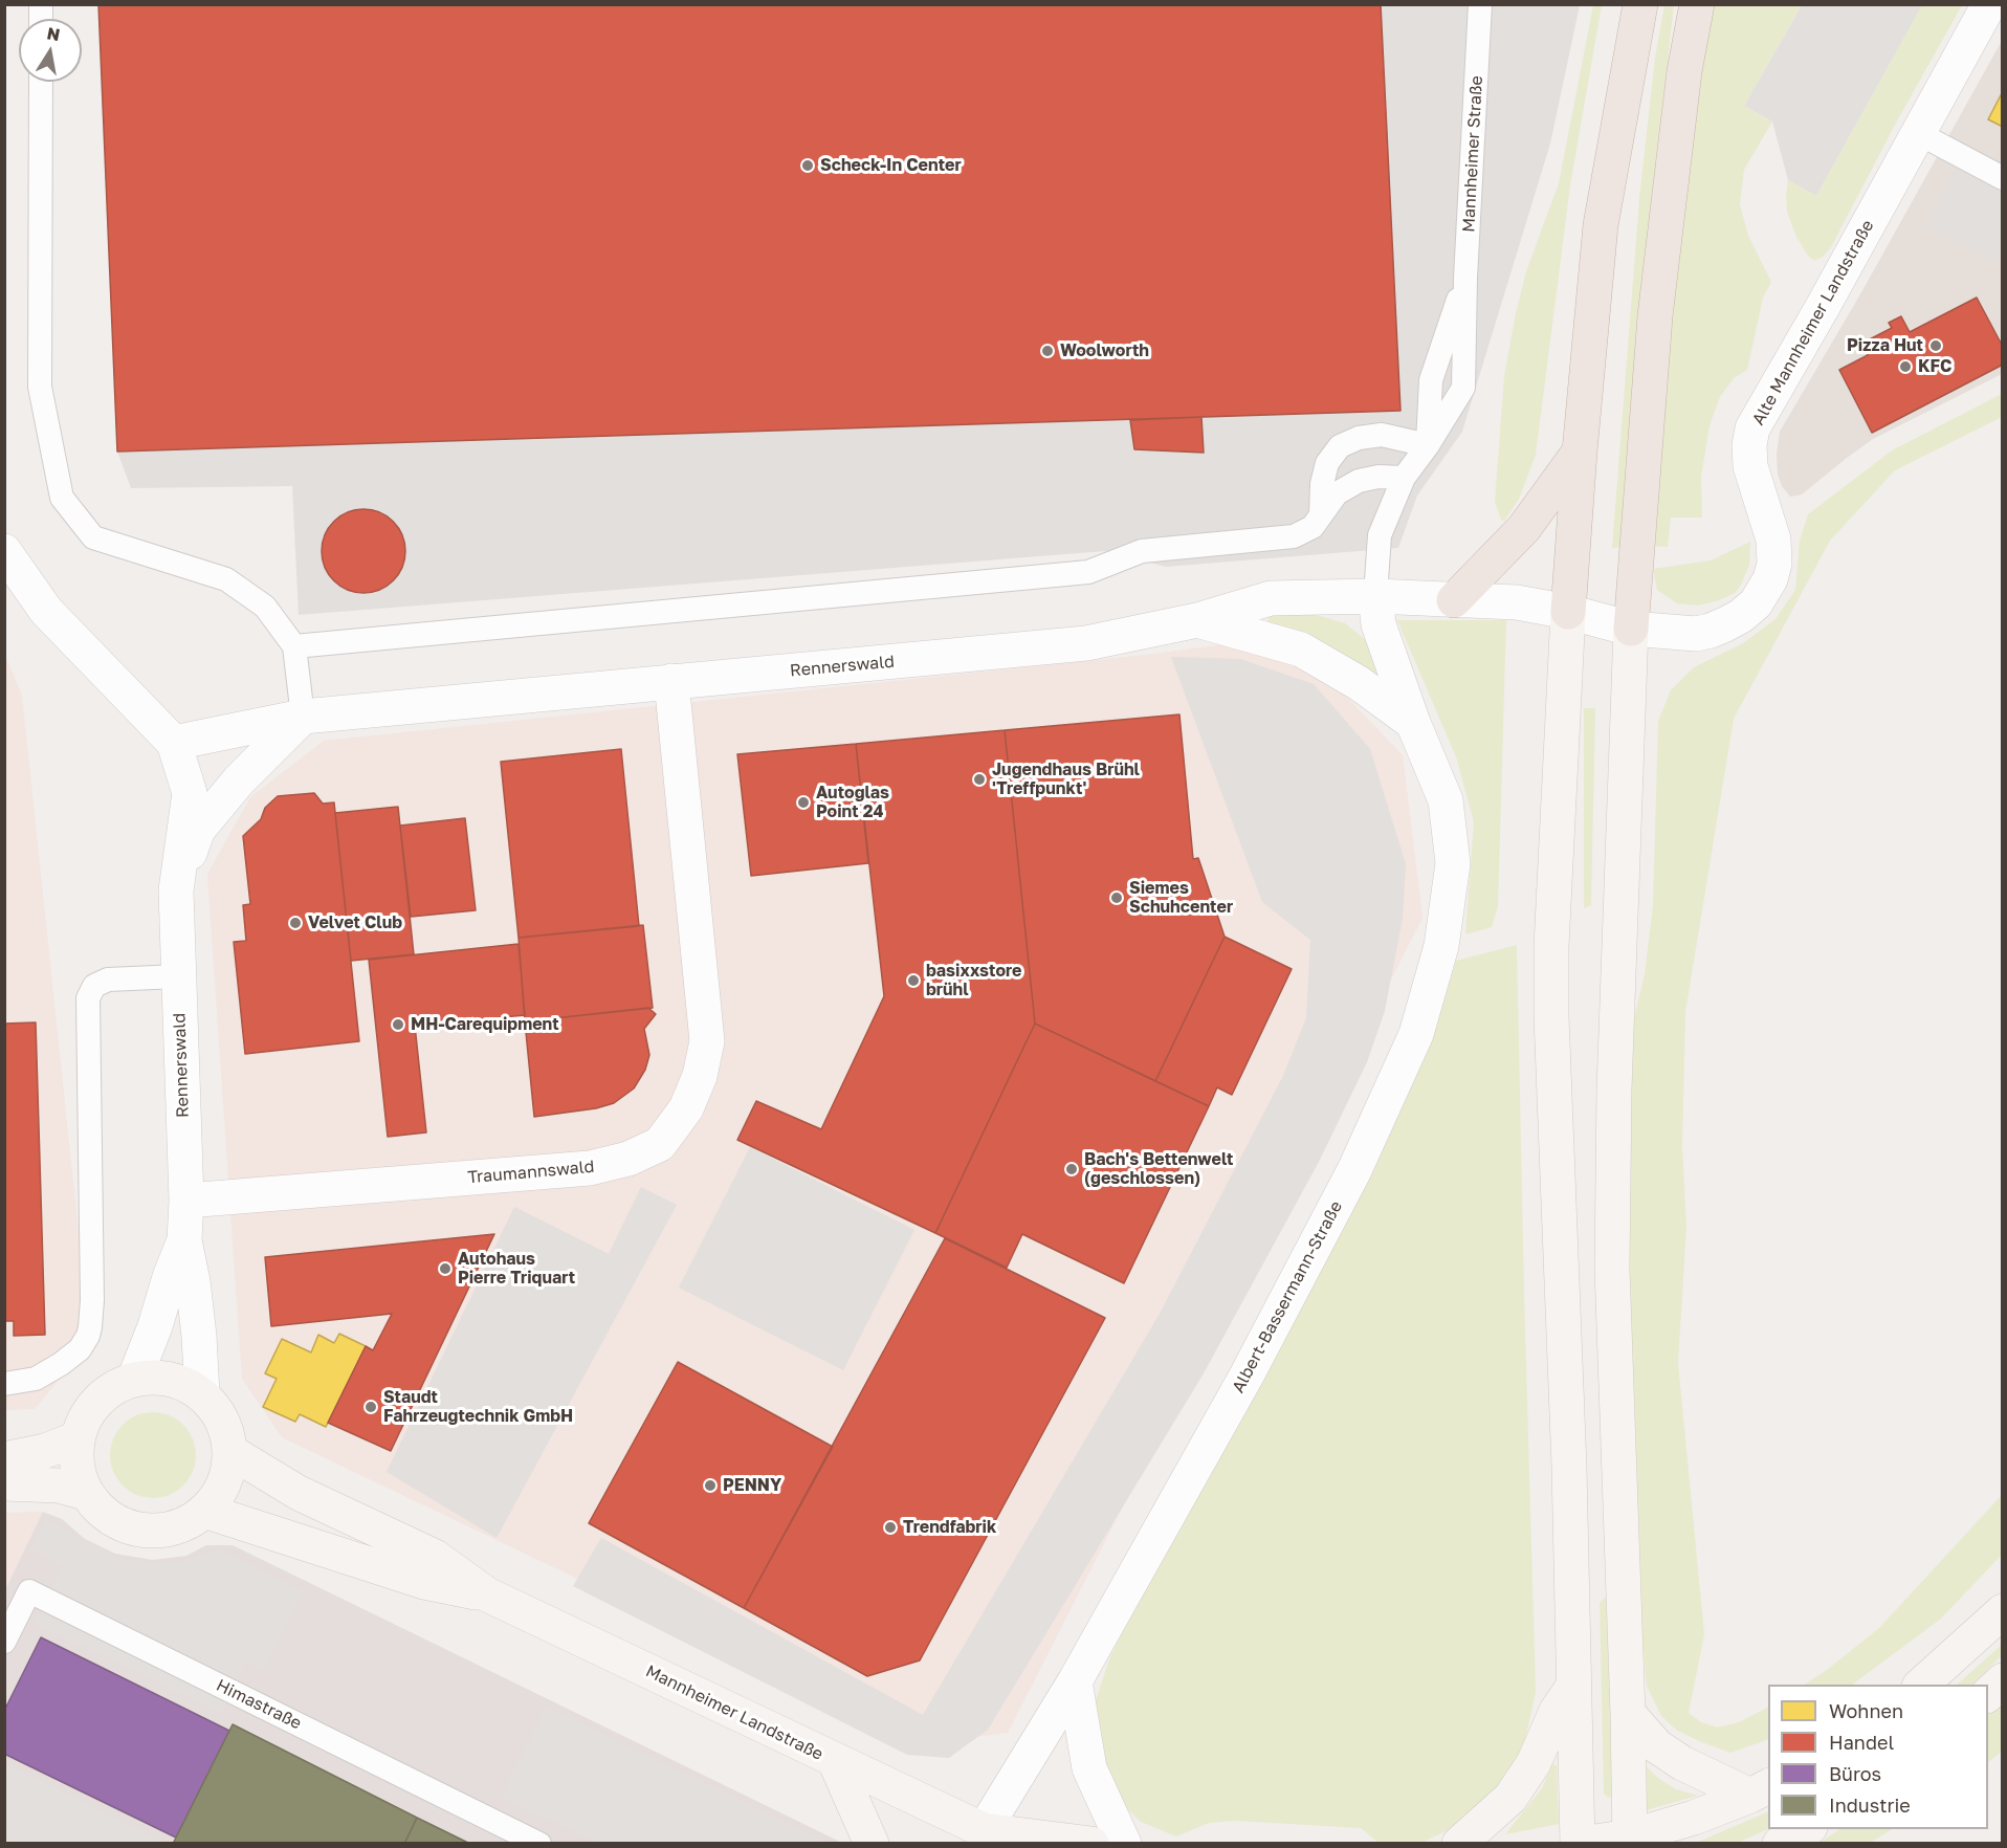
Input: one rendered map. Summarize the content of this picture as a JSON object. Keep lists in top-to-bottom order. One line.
{"streets":{"main road":["Mannheimer Landstraße"],"street":["Alte Mannheimer Landstraße","Rennerswald","Traumannswald","Albert-Bassermann-Straße"],"lane":["Mannheimer Straße","Himastraße"]},"crossings":[["Mannheimer Straße","Rennerswald"],["Mannheimer Straße","Albert-Bassermann-Straße"],["Alte Mannheimer Landstraße","Rennerswald"],["Rennerswald","Traumannswald"],["Rennerswald","Albert-Bassermann-Straße"],["Rennerswald","Mannheimer Landstraße"],["Albert-Bassermann-Straße","Mannheimer Landstraße"]],"places":["Scheck-In Center","Pizza Hut","Woolworth","KFC","Jugendhaus Brühl 'Treffpunkt'","Autoglas Point 24","Siemes Schuhcenter","Velvet Club","basixxstore brühl","MH-Carequipment","Bach's Bettenwelt (geschlossen)","Autohaus Pierre Triquart","Staudt Fahrzeugtechnik GmbH","PENNY","Trendfabrik"],"legend":["Wohnen","Handel","Büros","Industrie"],"north":"top"}
